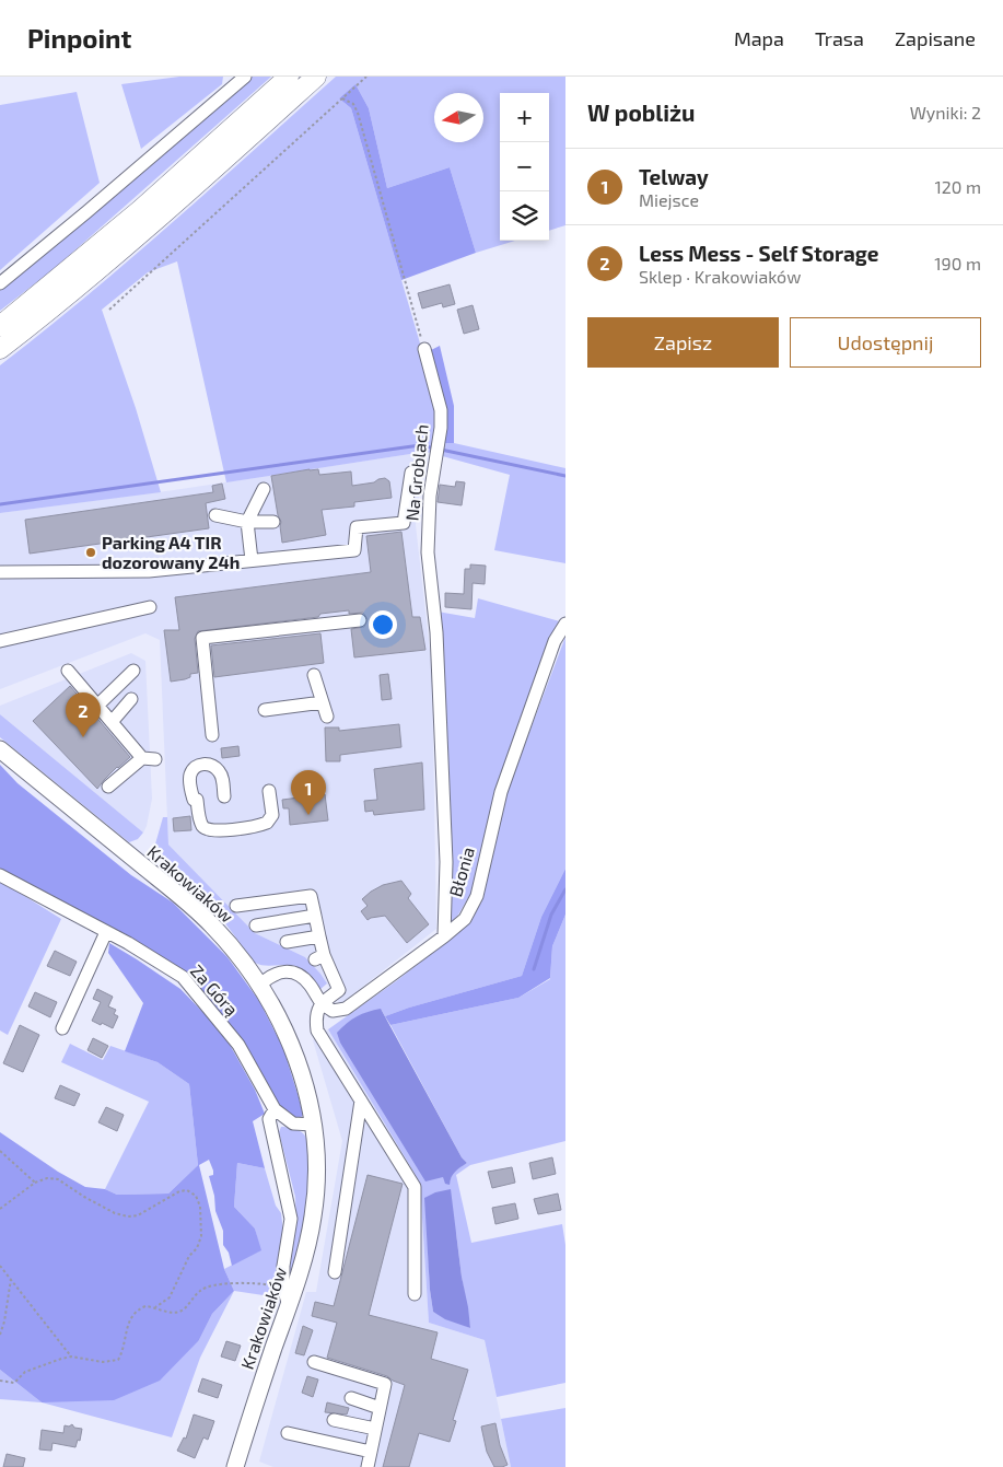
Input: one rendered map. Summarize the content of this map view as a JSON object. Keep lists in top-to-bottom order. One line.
{"streets":{"main road":["Krakowiaków"],"street":["Na Groblach","Błonia","Za Górą"]},"crossings":[["Na Groblach","Błonia"],["Krakowiaków","Za Górą"]],"places":["Parking A4 TIR dozorowany 24h"],"north":"left","page":{"header":"Pinpoint","nav":["Mapa","Trasa","Zapisane"],"heading":["W pobliżu","Wyniki: 2"],"map_buttons":["+","−"],"list":[{"mark":"1","name":"Telway","note":"Miejsce","value":"120 m"},{"mark":"2","name":"Less Mess - Self Storage","note":"Sklep · Krakowiaków","value":"190 m"}],"buttons":["Zapisz","Udostępnij"],"pins":["2","1"]}}
